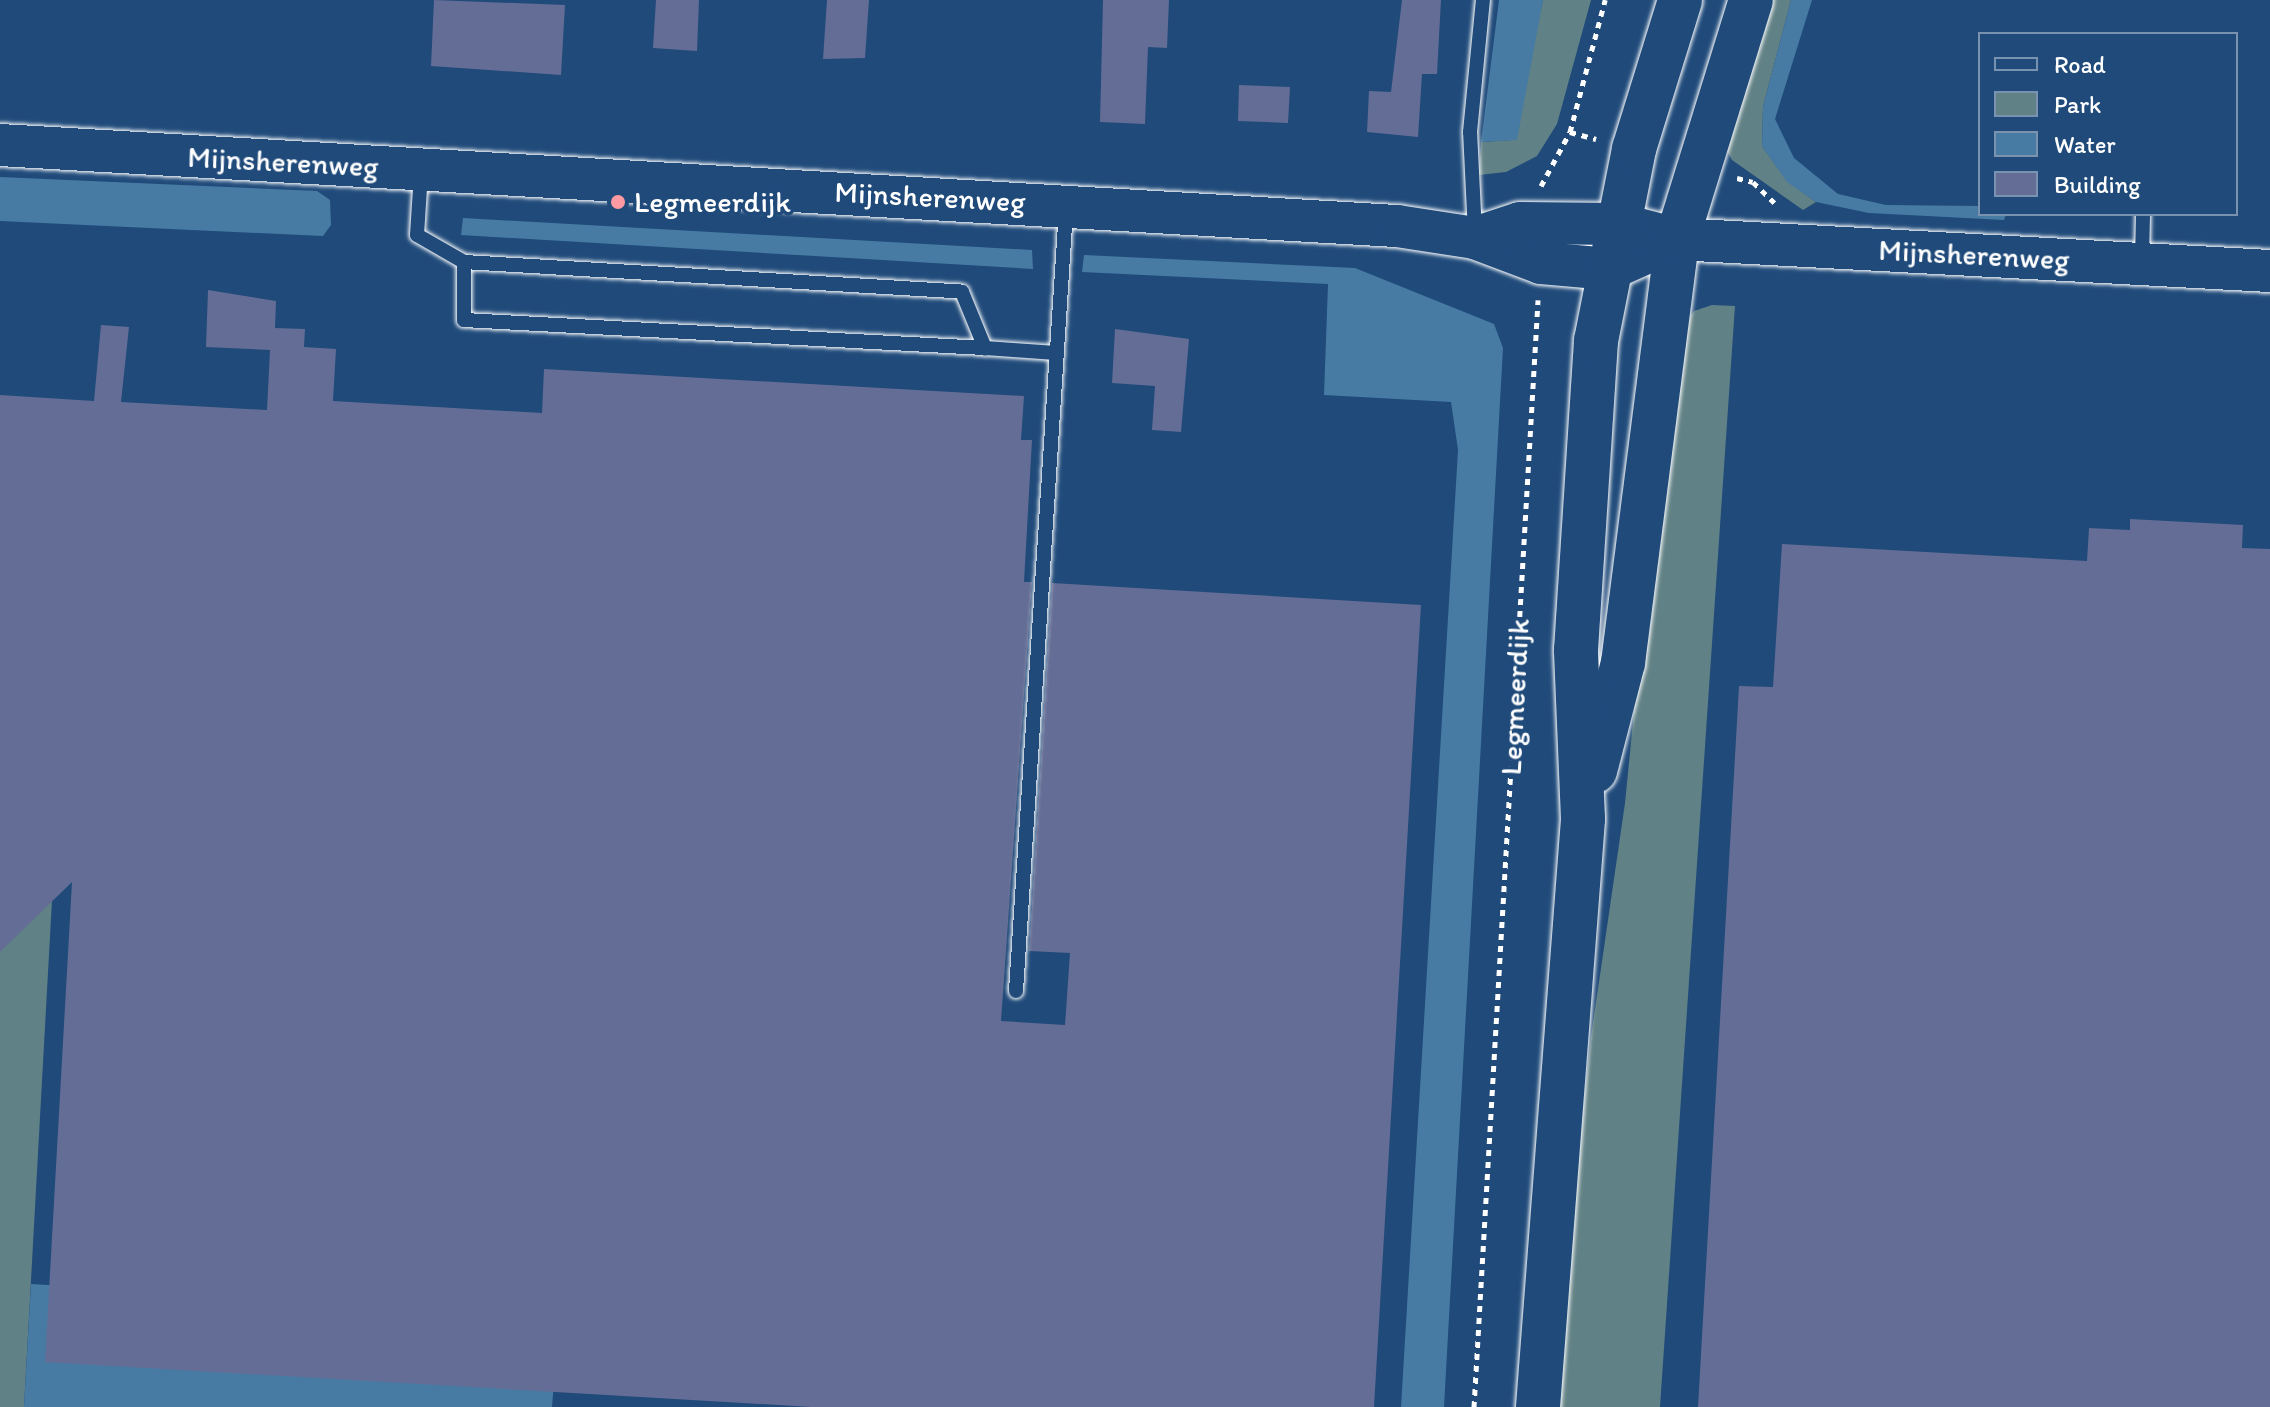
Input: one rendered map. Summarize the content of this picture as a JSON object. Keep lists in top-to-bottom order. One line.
{"streets":{"main road":["Legmeerdijk"],"street":["Mijnsherenweg"]},"crossings":[["Mijnsherenweg","Legmeerdijk"]],"places":["Legmeerdijk"],"legend":["Road","Park","Water","Building"]}
